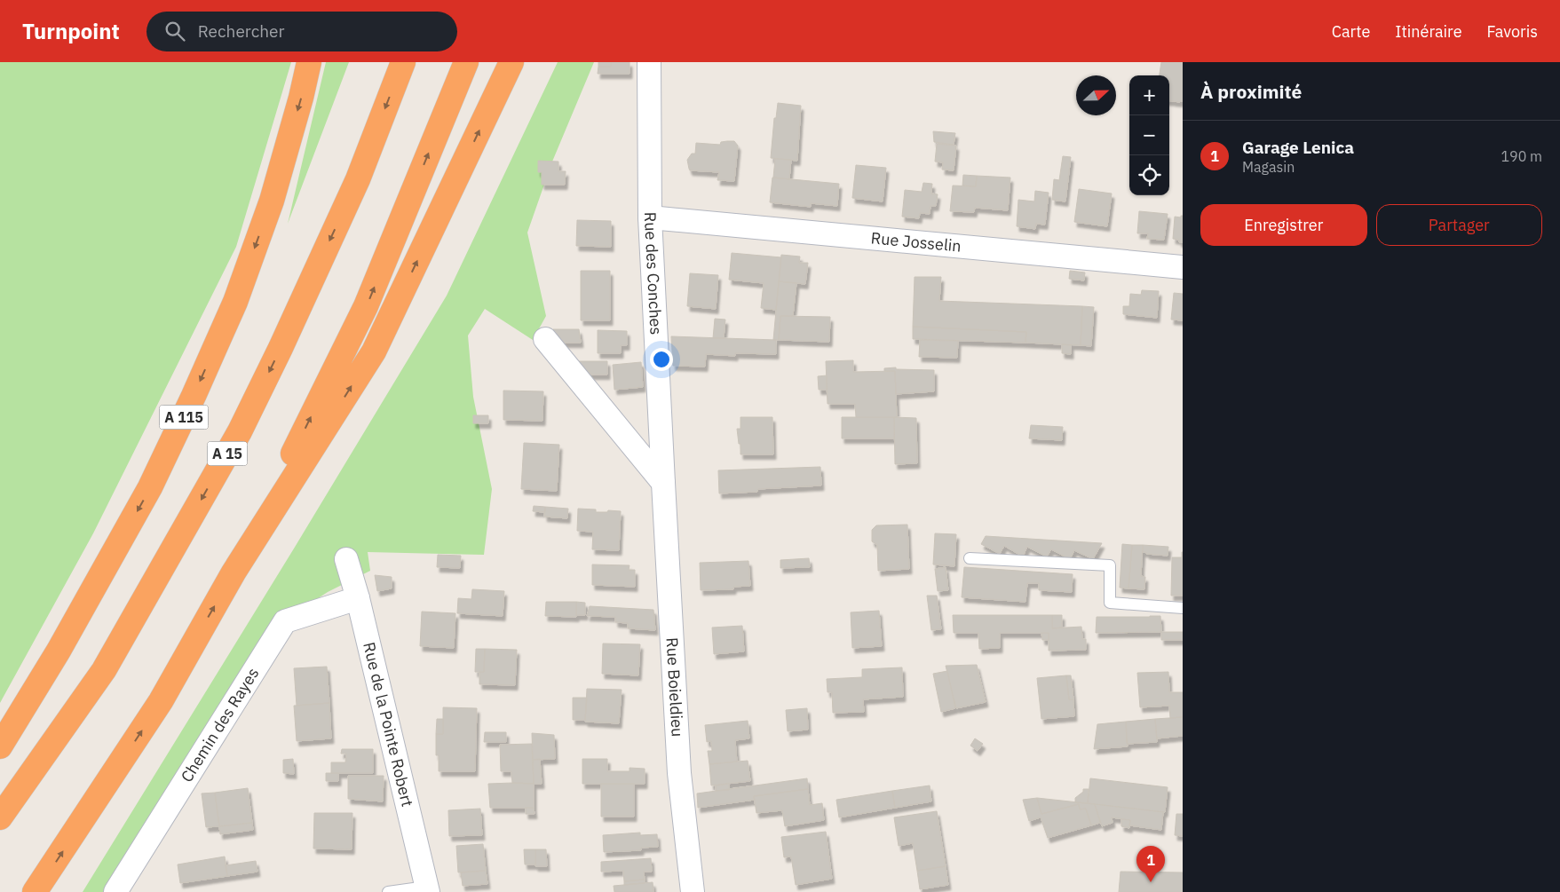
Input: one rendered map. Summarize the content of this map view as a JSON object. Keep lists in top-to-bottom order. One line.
{"streets":{"highway":["A 115","A 15"],"street":["Rue Josselin","Rue des Conches","Rue Boieldieu","Chemin des Rayes","Rue de la Pointe Robert"]},"crossings":[["Rue Josselin","Rue des Conches"],["Rue des Conches","Rue Boieldieu"],["Chemin des Rayes","Rue de la Pointe Robert"]],"north":"right","page":{"header":"Turnpoint","search":"Rechercher","nav":["Carte","Itinéraire","Favoris"],"heading":"À proximité","map_buttons":["+","−"],"list":[{"mark":"1","name":"Garage Lenica","note":"Magasin","value":"190 m"}],"buttons":["Enregistrer","Partager"],"pins":"1"}}
